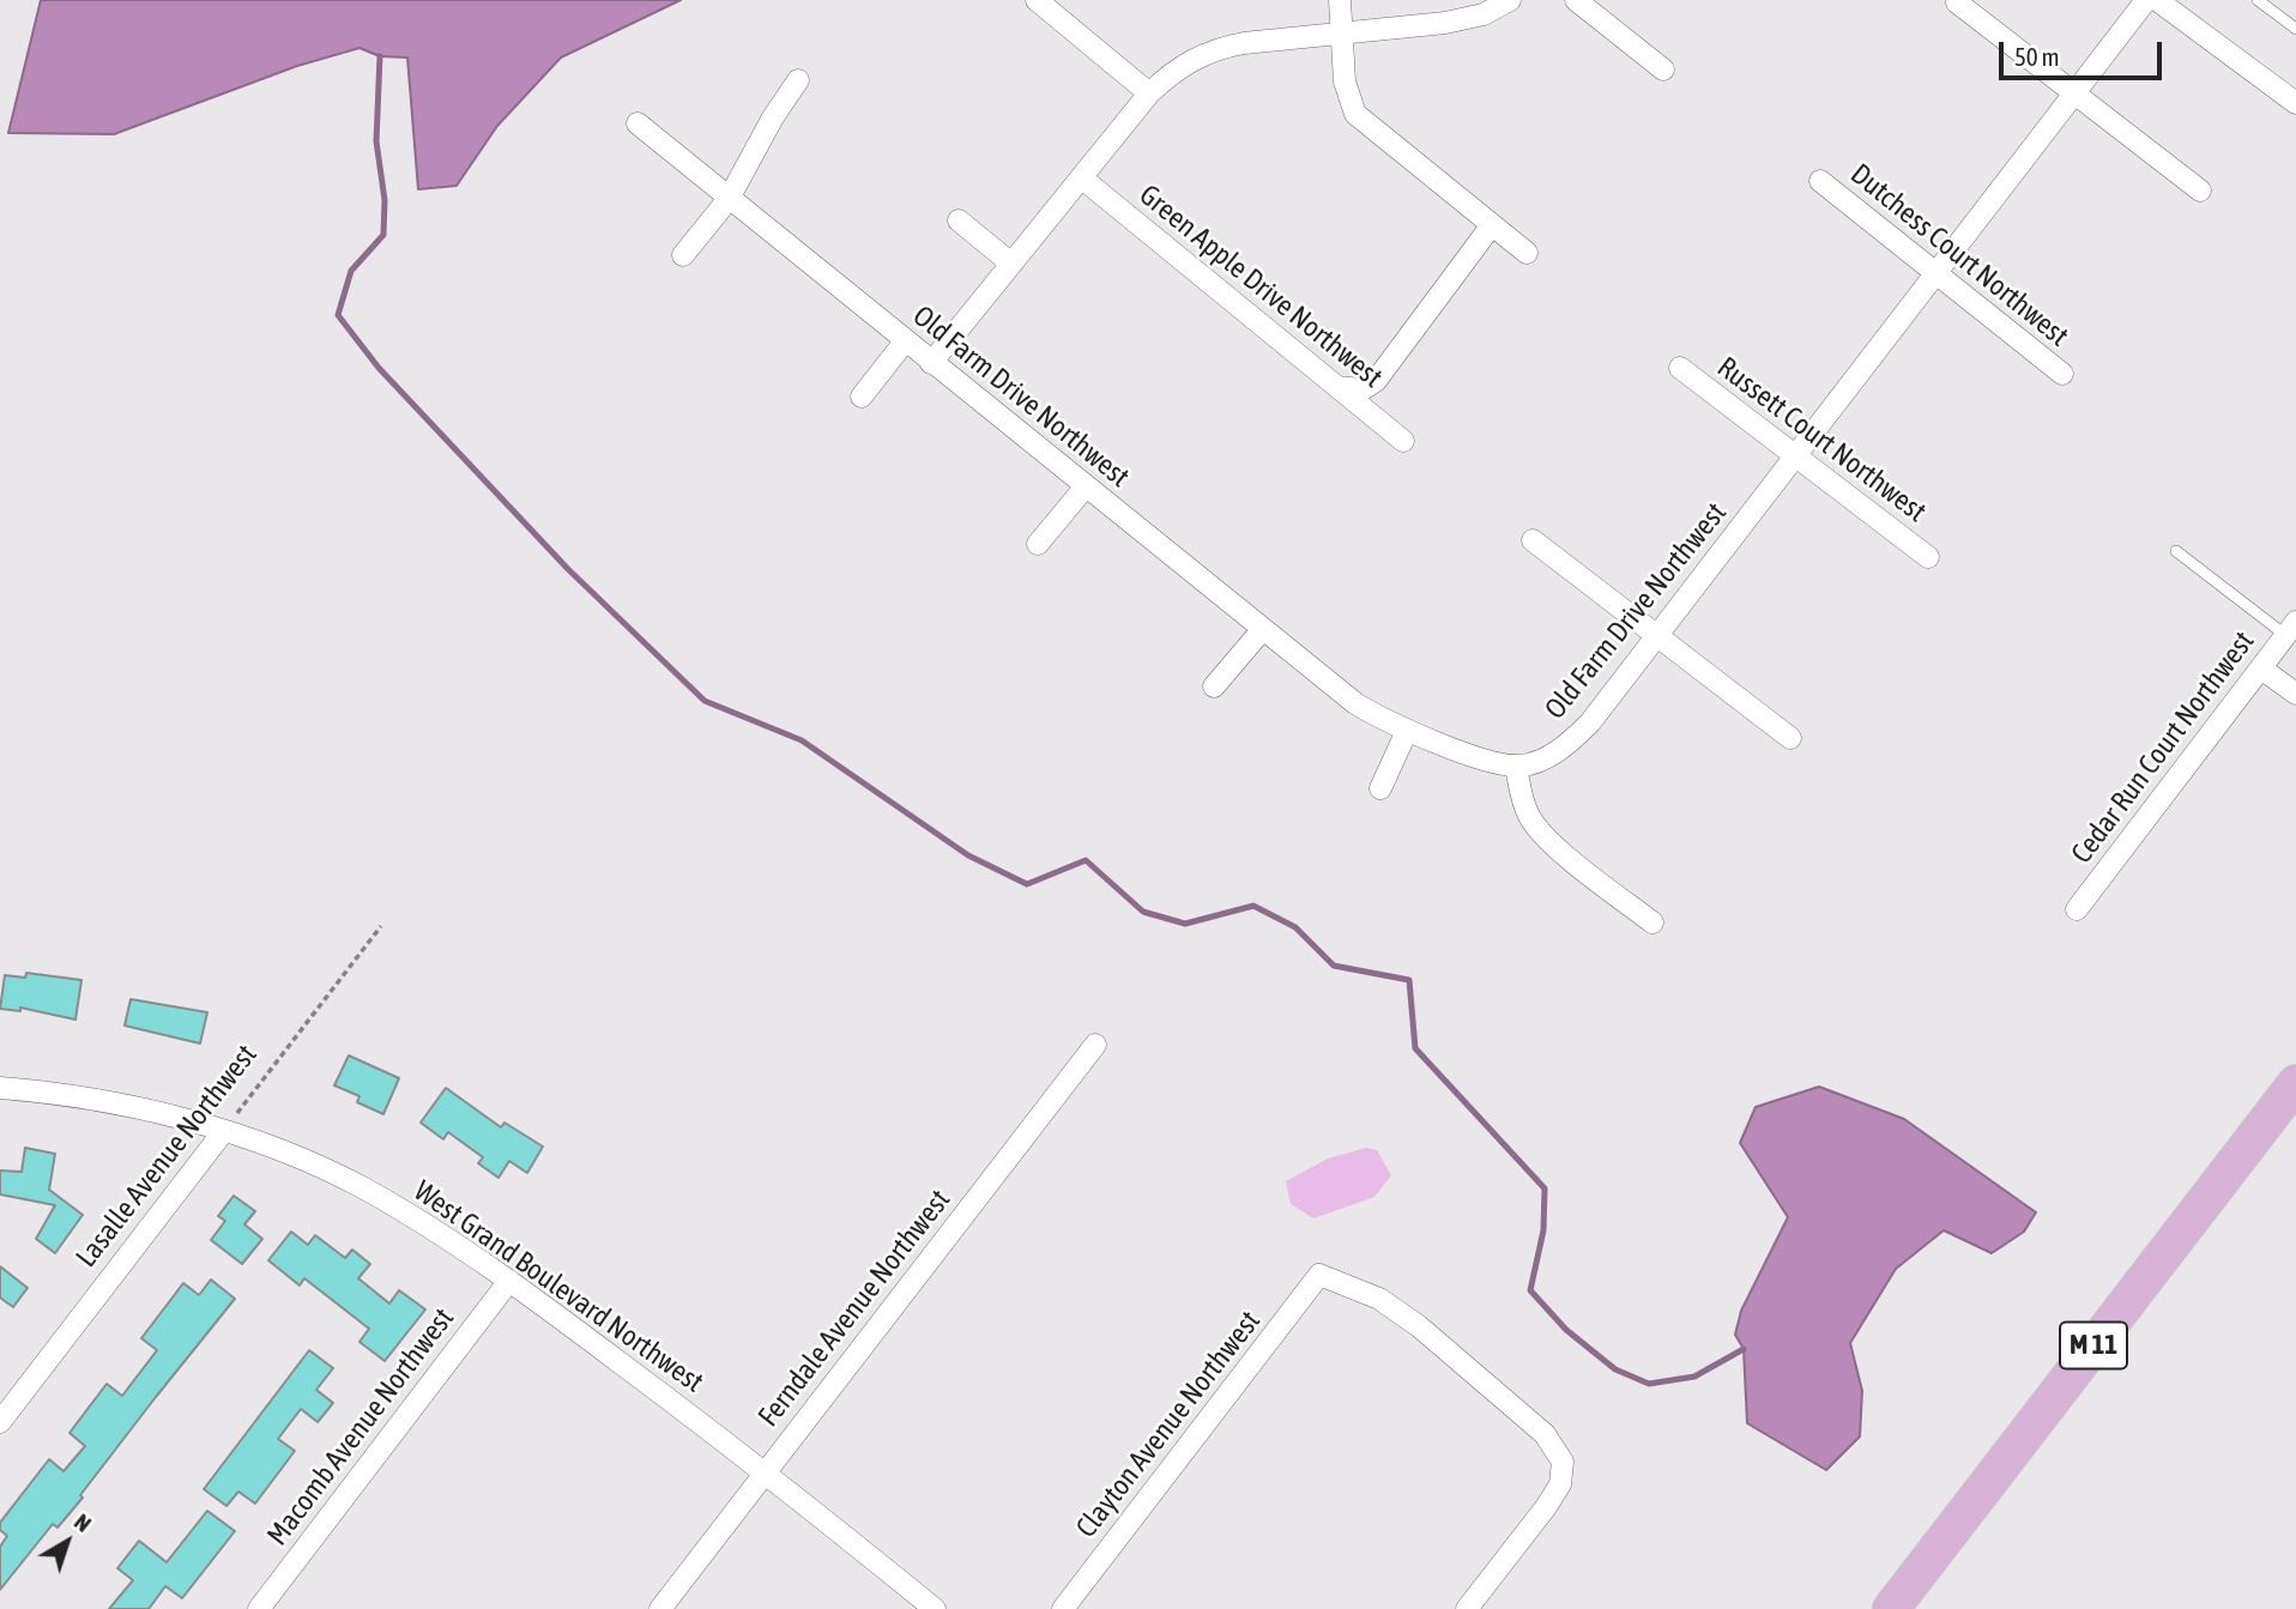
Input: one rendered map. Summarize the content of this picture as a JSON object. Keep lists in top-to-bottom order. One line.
{"streets":{"main road":["M 11"],"street":["Dutchess Court Northwest","Green Apple Drive Northwest","Old Farm Drive Northwest","Russett Court Northwest","Cedar Run Court Northwest","Lasalle Avenue Northwest","West Grand Boulevard Northwest","Ferndale Avenue Northwest","Clayton Avenue Northwest","Macomb Avenue Northwest"]},"crossings":[["Dutchess Court Northwest","Old Farm Drive Northwest"],["Old Farm Drive Northwest","Russett Court Northwest"],["Lasalle Avenue Northwest","West Grand Boulevard Northwest"],["West Grand Boulevard Northwest","Ferndale Avenue Northwest"],["West Grand Boulevard Northwest","Macomb Avenue Northwest"]],"scale_bar":"50 m","north":"top right"}
